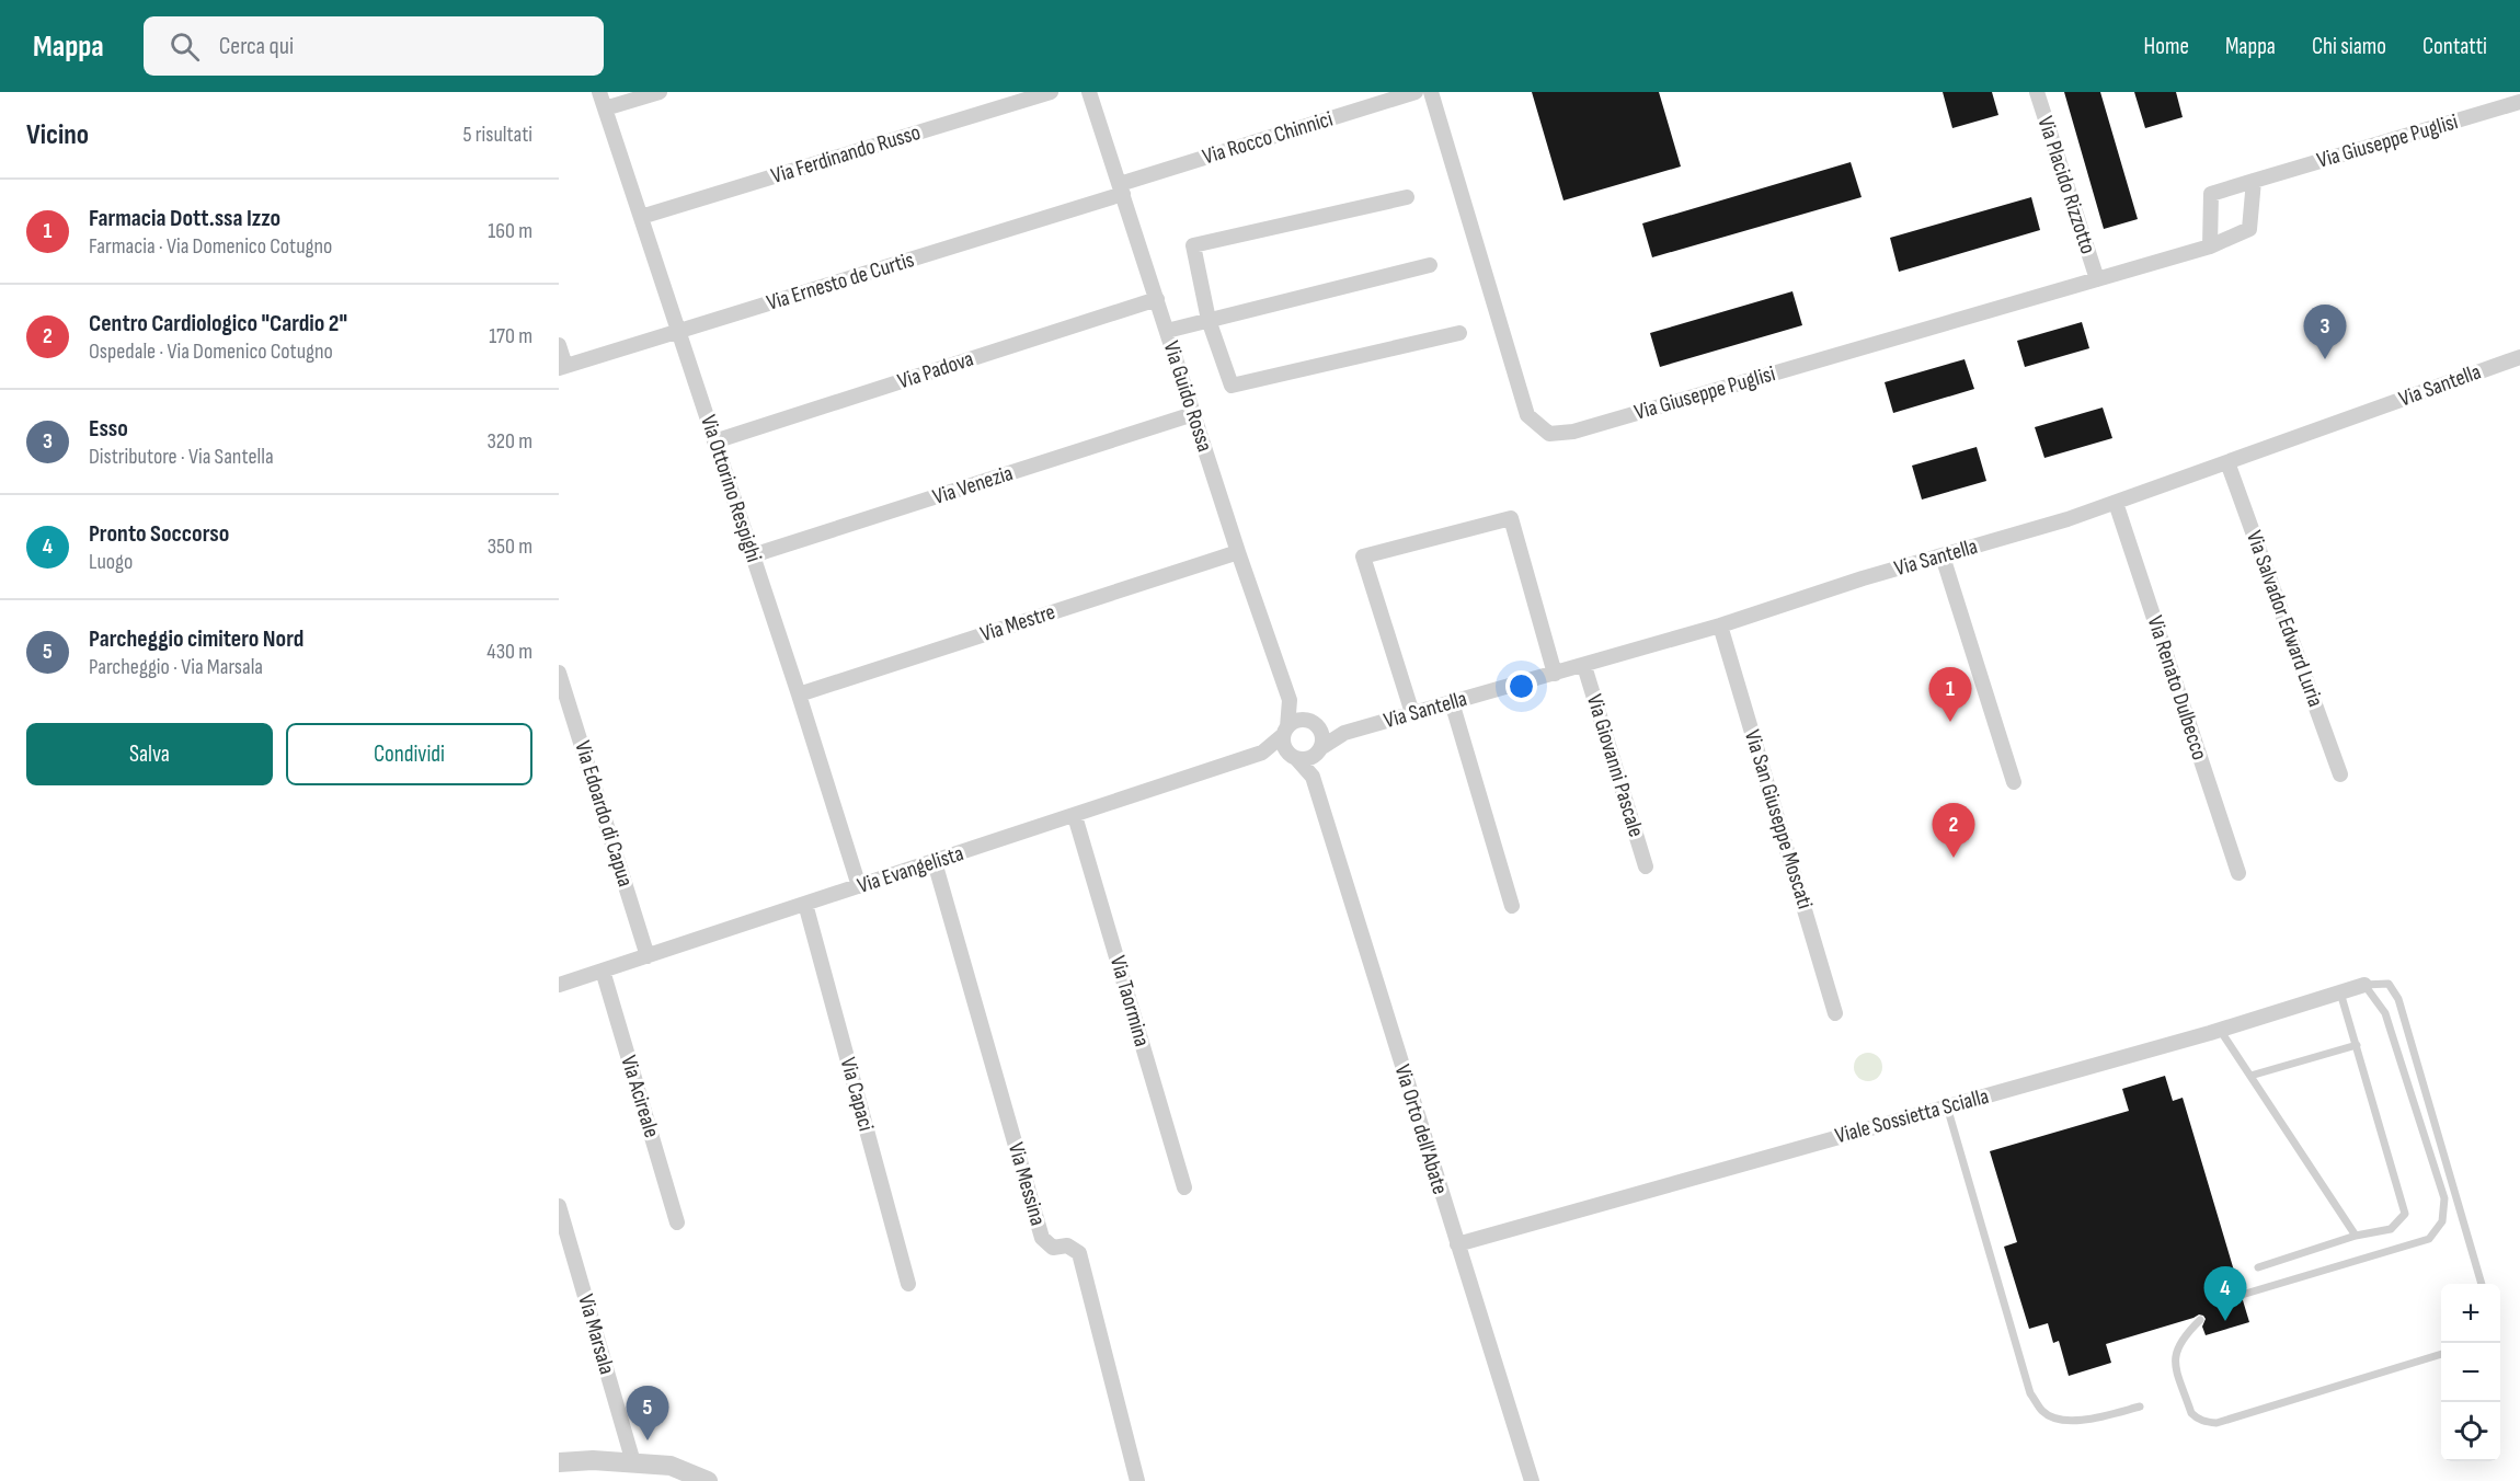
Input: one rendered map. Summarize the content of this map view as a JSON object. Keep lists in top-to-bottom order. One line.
{"streets":{"street":["Via Rocco Chinnici","Via Giuseppe Puglisi","Via Ferdinando Russo","Via Placido Rizzotto","Via Ernesto de Curtis","Via Padova","Via Santella","Via Guido Rossa","Via Venezia","Via Ottorino Respighi","Via Salvador Edward Luria","Via Mestre","Via Renato Dulbecco","Via Giovanni Pascale","Via Edoardo di Capua","Via San Giuseppe Moscati","Via Evangelista","Via Taormina","Via Capaci","Via Acireale","Viale Sossietta Scialla","Via Orto dell'Abate","Via Messina","Via Marsala"]},"crossings":[["Via Rocco Chinnici","Via Ernesto de Curtis"],["Via Rocco Chinnici","Via Guido Rossa"],["Via Giuseppe Puglisi","Via Placido Rizzotto"],["Via Ferdinando Russo","Via Ottorino Respighi"],["Via Ernesto de Curtis","Via Guido Rossa"],["Via Ernesto de Curtis","Via Ottorino Respighi"],["Via Padova","Via Guido Rossa"],["Via Padova","Via Ottorino Respighi"],["Via Santella","Via Guido Rossa"],["Via Santella","Via Salvador Edward Luria"],["Via Santella","Via Renato Dulbecco"],["Via Santella","Via Giovanni Pascale"],["Via Santella","Via San Giuseppe Moscati"],["Via Santella","Via Evangelista"],["Via Santella","Via Orto dell'Abate"],["Via Guido Rossa","Via Venezia"],["Via Guido Rossa","Via Mestre"],["Via Guido Rossa","Via Evangelista"],["Via Guido Rossa","Via Orto dell'Abate"],["Via Venezia","Via Ottorino Respighi"],["Via Ottorino Respighi","Via Mestre"],["Via Ottorino Respighi","Via Evangelista"],["Via Edoardo di Capua","Via Evangelista"],["Via Evangelista","Via Taormina"],["Via Evangelista","Via Capaci"],["Via Evangelista","Via Acireale"],["Via Evangelista","Via Orto dell'Abate"],["Via Evangelista","Via Messina"],["Viale Sossietta Scialla","Via Orto dell'Abate"]],"page":{"header":"Mappa","search":"Cerca qui","nav":["Home","Mappa","Chi siamo","Contatti"],"heading":["Vicino","5 risultati"],"list":[{"mark":"1","name":"Farmacia Dott.ssa Izzo","note":"Farmacia · Via Domenico Cotugno","value":"160 m"},{"mark":"2","name":"Centro Cardiologico \"Cardio 2\"","note":"Ospedale · Via Domenico Cotugno","value":"170 m"},{"mark":"3","name":"Esso","note":"Distributore · Via Santella","value":"320 m"},{"mark":"4","name":"Pronto Soccorso","note":"Luogo","value":"350 m"},{"mark":"5","name":"Parcheggio cimitero Nord","note":"Parcheggio · Via Marsala","value":"430 m"}],"pins":["3","1","2","4","5"],"buttons":["Salva","Condividi"],"map_buttons":["+","−"]}}
